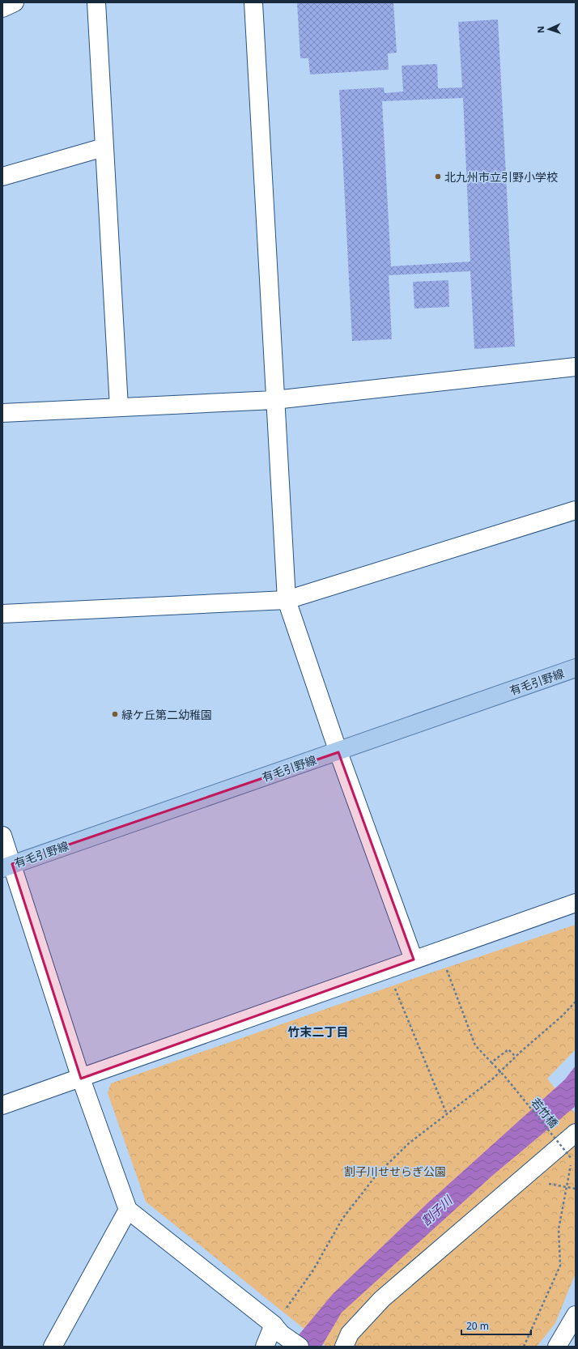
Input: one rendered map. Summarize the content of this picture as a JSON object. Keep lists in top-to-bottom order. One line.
{"streets":{"main road":["有毛引野線"],"path":["若竹橋"]},"districts":["竹末二丁目"],"water":["割子川"],"parks":["割子川せせらぎ公園"],"places":["北九州市立引野小学校","緑ケ丘第二幼稚園"],"scale_bar":"20 m","north":"left"}
